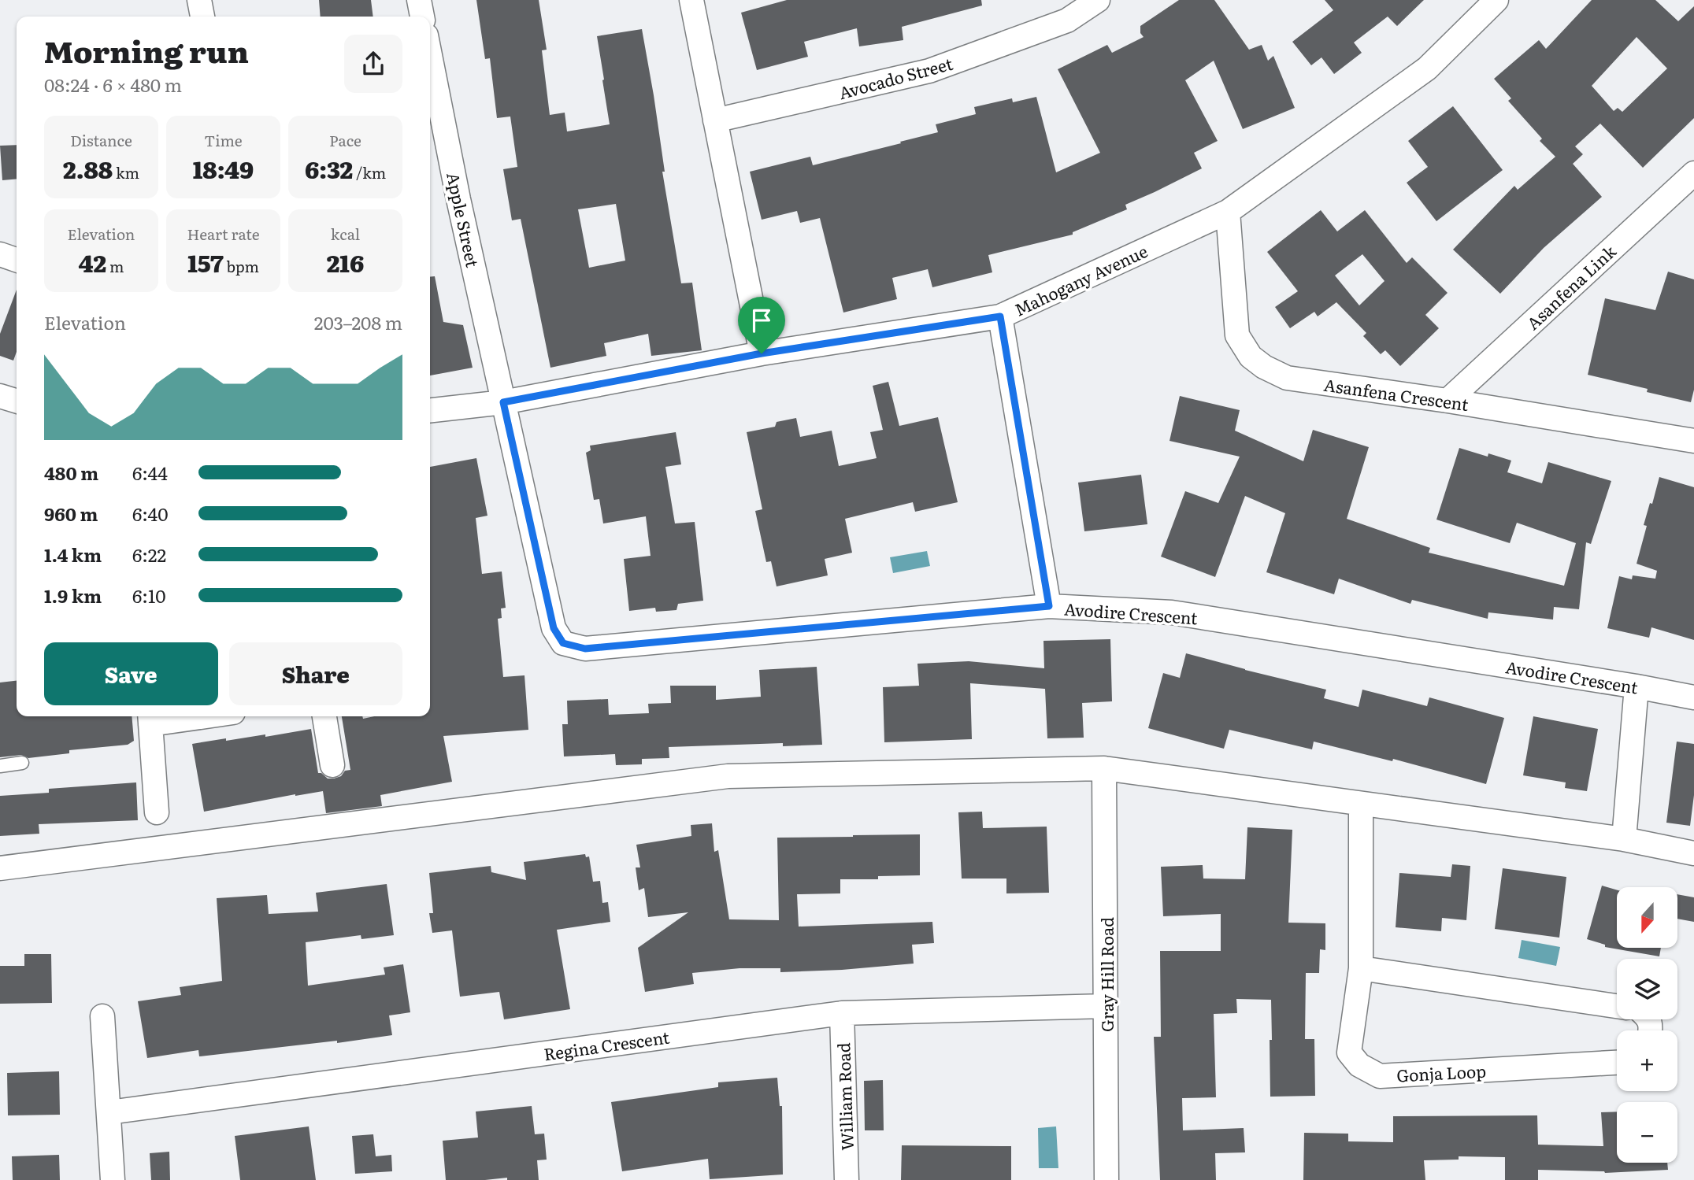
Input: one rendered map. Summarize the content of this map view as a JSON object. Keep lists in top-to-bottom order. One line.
{"streets":{"street":["Avocado Street","Apple Street","Mahogany Avenue","Asanfena Link","Asanfena Crescent","Avodire Crescent","Gray Hill Road","Regina Crescent","Gonja Loop","William Road"]},"crossings":[["Apple Street","Mahogany Avenue"],["Apple Street","Avodire Crescent"],["Mahogany Avenue","Asanfena Crescent"],["Asanfena Link","Asanfena Crescent"],["Gray Hill Road","Regina Crescent"],["Regina Crescent","William Road"]],"north":"bottom","page":{"heading":["Morning run","08:24 · 6 × 480 m"],"stats":[["Distance","2.88 km"],["Time","18:49"],["Pace","6:32 /km"],["Elevation","42 m"],["Heart rate","157 bpm"],["kcal","216"]],"chart":["Elevation","203–208 m"],"list":[{"name":"480 m","note":"6:44"},{"name":"960 m","note":"6:40"},{"name":"1.4 km","note":"6:22"},{"name":"1.9 km","note":"6:10"}],"buttons":["Save","Share"],"map_buttons":["+","−"]}}
